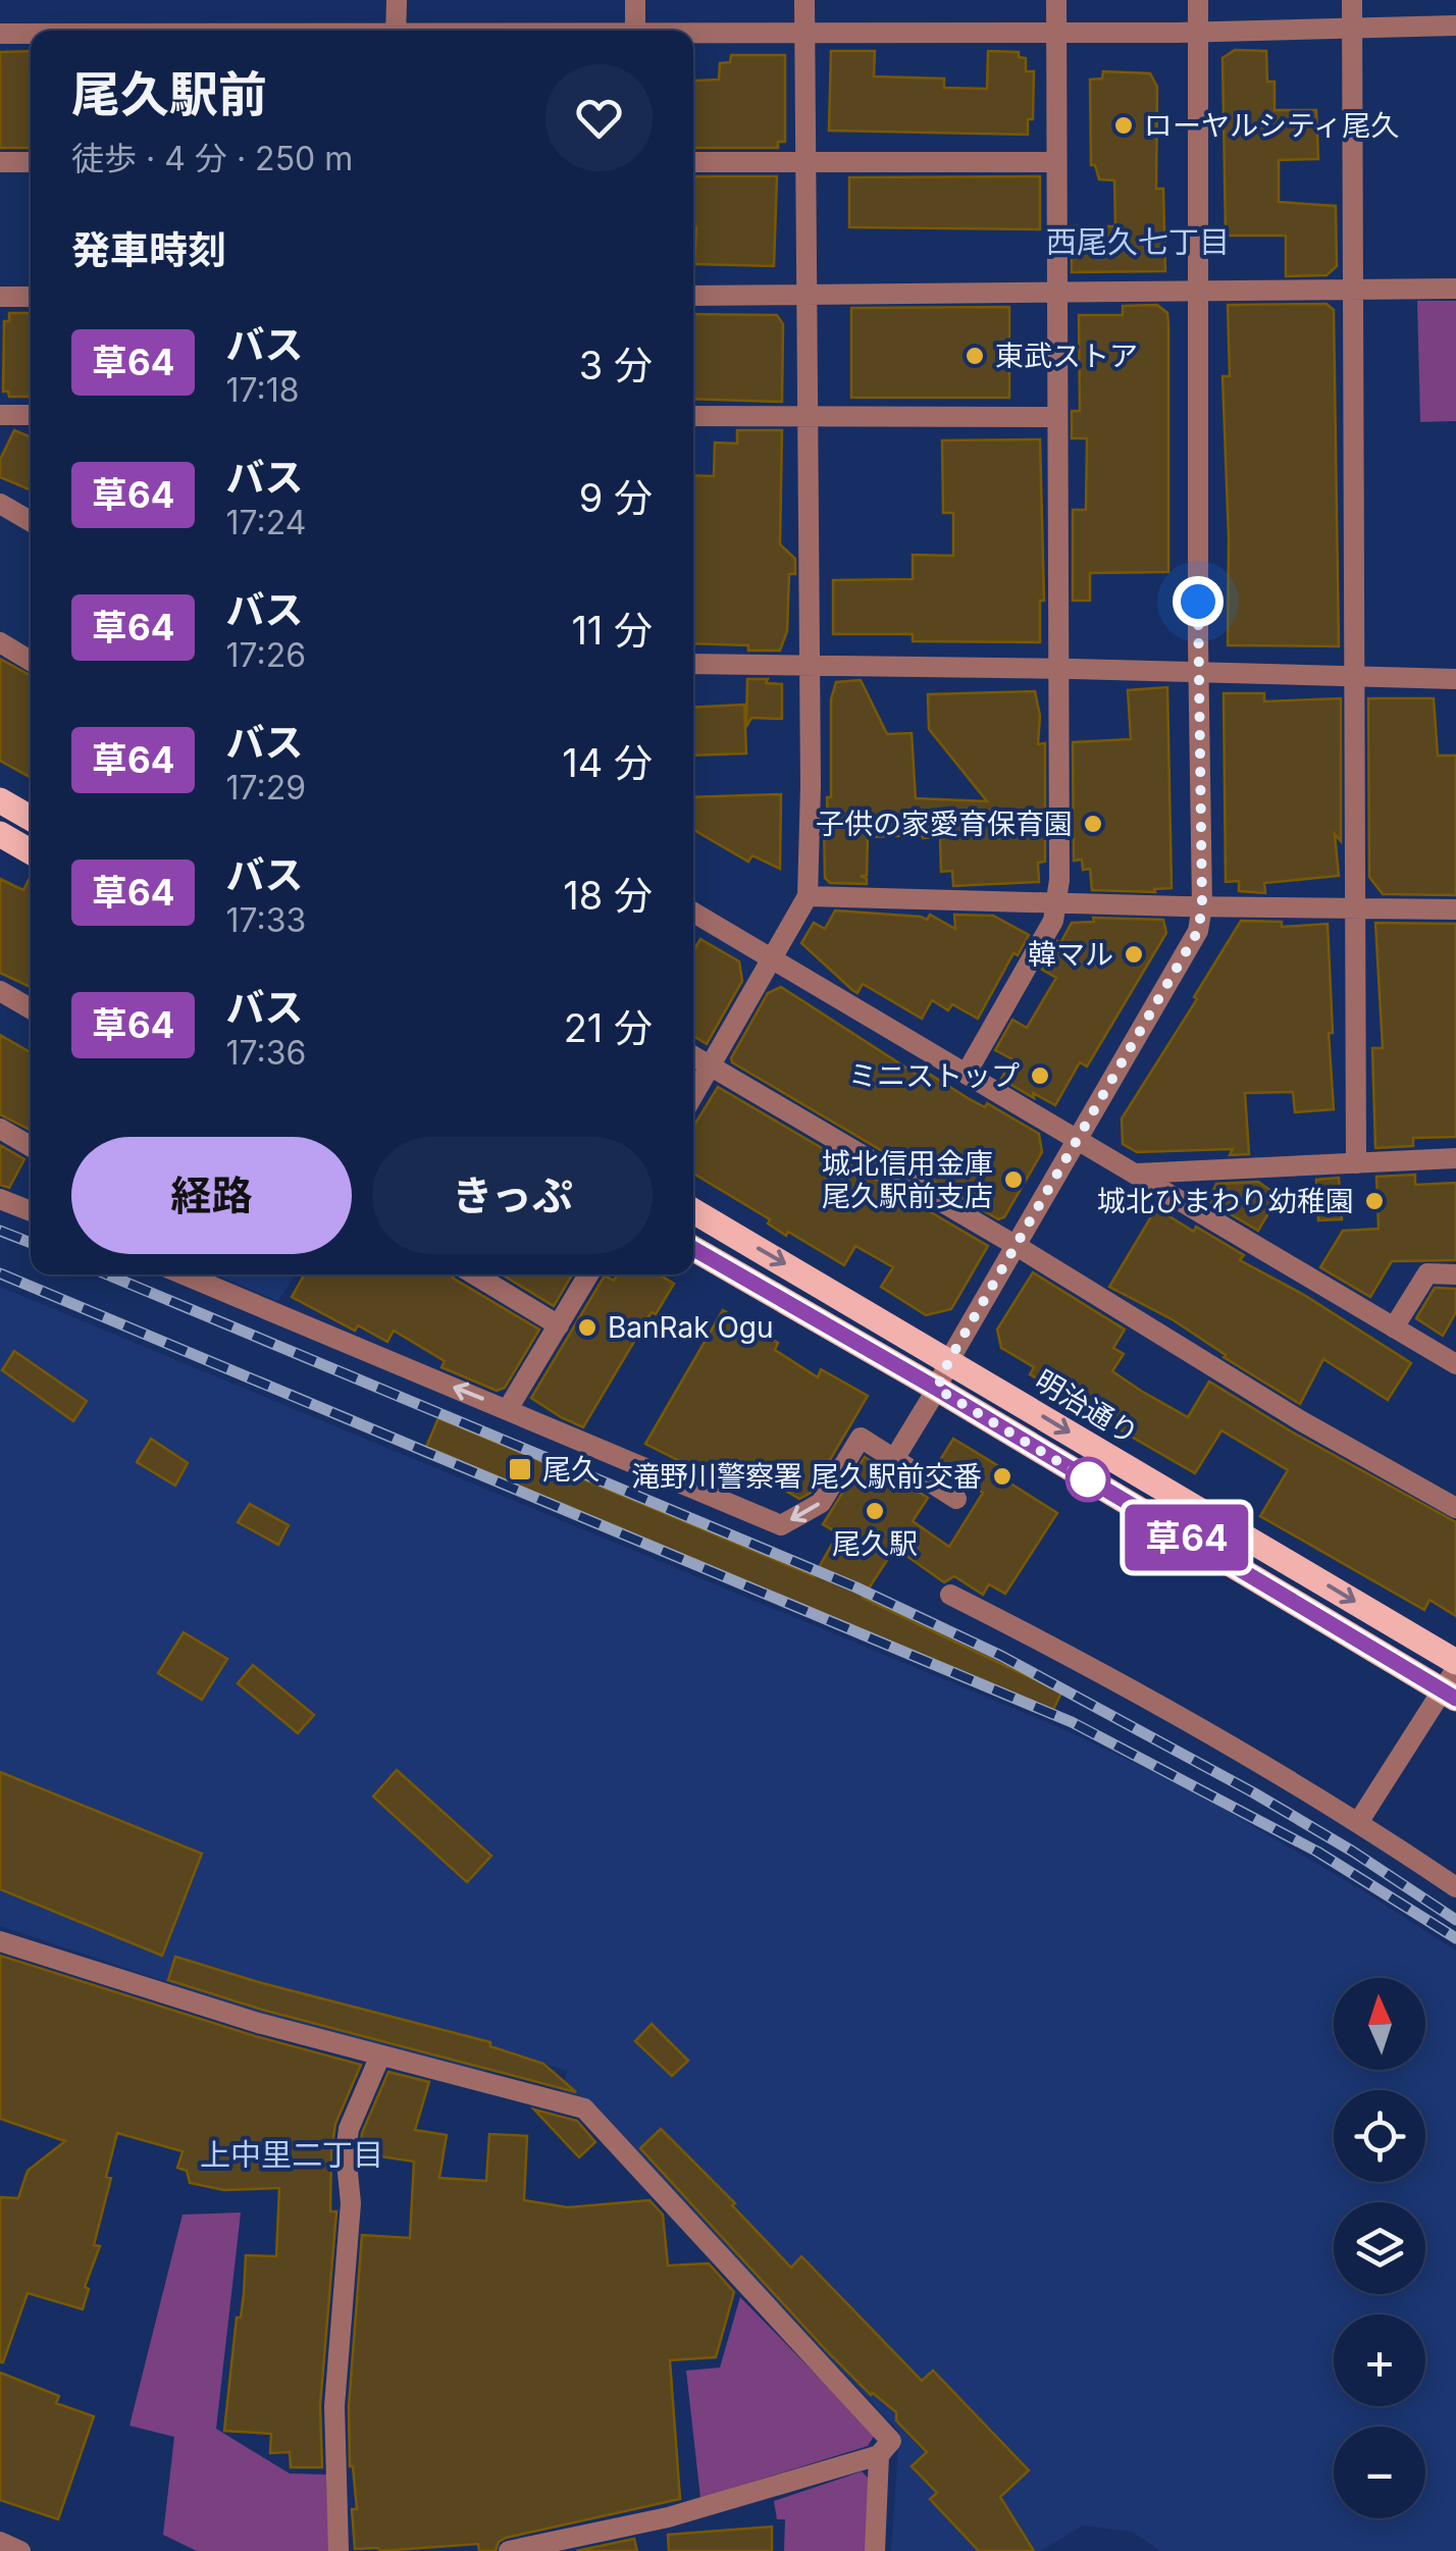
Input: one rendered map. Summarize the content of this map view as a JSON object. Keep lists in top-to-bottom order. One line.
{"streets":{"main road":["明治通り"]},"districts":["西尾久七丁目","上中里二丁目"],"places":{"other":["ローヤルシティ尾久","東武ストア","子供の家愛育保育園","韓マル","ミニストップ","城北信用金庫 尾久駅前支店","城北ひまわり幼稚園","BanRak Ogu","滝野川警察署 尾久駅前交番","尾久駅"],"transit":["尾久"]},"lines":["bus line 草64"],"north":"top","page":{"on_map":"草64","heading":[["尾久駅前","徒歩 · 4 分 · 250 m"],"発車時刻"],"list":[{"mark":"草64","name":"バス","note":"17:18","value":"3 分"},{"mark":"草64","name":"バス","note":"17:24","value":"9 分"},{"mark":"草64","name":"バス","note":"17:26","value":"11 分"},{"mark":"草64","name":"バス","note":"17:29","value":"14 分"},{"mark":"草64","name":"バス","note":"17:33","value":"18 分"},{"mark":"草64","name":"バス","note":"17:36","value":"21 分"}],"buttons":["経路","きっぷ"],"map_buttons":["+","−"]}}
